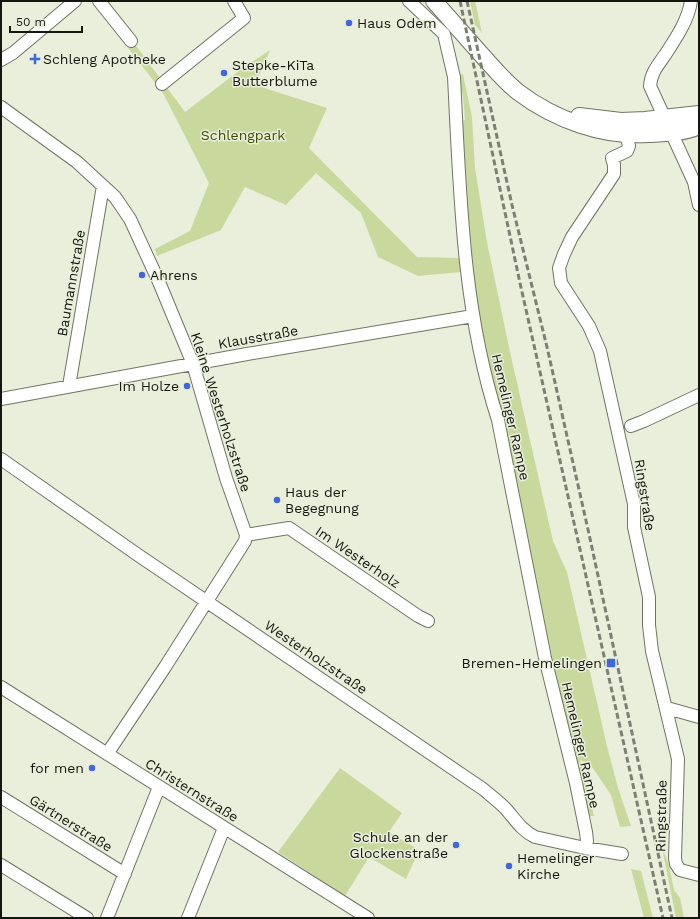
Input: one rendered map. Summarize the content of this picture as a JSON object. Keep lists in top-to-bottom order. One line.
{"streets":{"street":["Baumannstraße","Klausstraße","Kleine Westerholzstraße","Hemelinger Rampe","Ringstraße","Im Westerholz","Westerholzstraße","Christernstraße","Gärtnerstraße"]},"crossings":[["Baumannstraße","Klausstraße"],["Baumannstraße","Kleine Westerholzstraße"],["Klausstraße","Kleine Westerholzstraße"],["Klausstraße","Hemelinger Rampe"],["Kleine Westerholzstraße","Im Westerholz"],["Hemelinger Rampe","Westerholzstraße"]],"parks":["Schlengpark"],"places":{"other":["Haus Odem","Stepke-KiTa Butterblume","Ahrens","Im Holze","Haus der Begegnung","for men","Schule an der Glockenstraße","Hemelinger Kirche"],"health":["Schleng Apotheke"],"transit":["Bremen-Hemelingen"]},"scale_bar":"50 m"}
